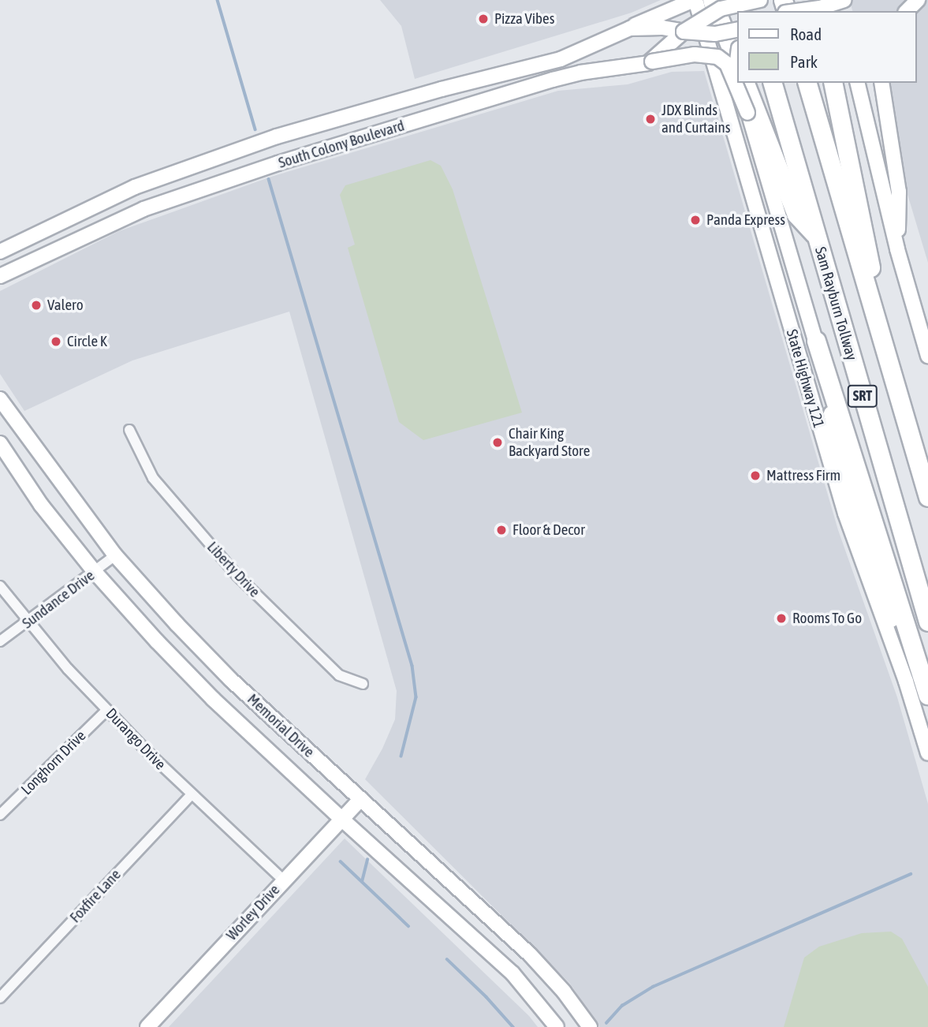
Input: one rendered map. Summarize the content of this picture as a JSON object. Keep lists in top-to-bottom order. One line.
{"streets":{"highway":["Sam Rayburn Tollway","SRT"],"main road":["South Colony Boulevard","State Highway 121","Memorial Drive","Worley Drive"],"street":["Liberty Drive","Sundance Drive","Durango Drive","Longhorn Drive","Foxfire Lane"]},"crossings":[["Sundance Drive","Memorial Drive"],["Sundance Drive","Durango Drive"],["Memorial Drive","Worley Drive"],["Durango Drive","Longhorn Drive"],["Durango Drive","Foxfire Lane"],["Durango Drive","Worley Drive"]],"places":["Pizza Vibes","JDX Blinds and Curtains","Panda Express","Valero","Circle K","Chair King Backyard Store","Mattress Firm","Floor & Decor","Rooms To Go"],"legend":["Road","Park"]}
